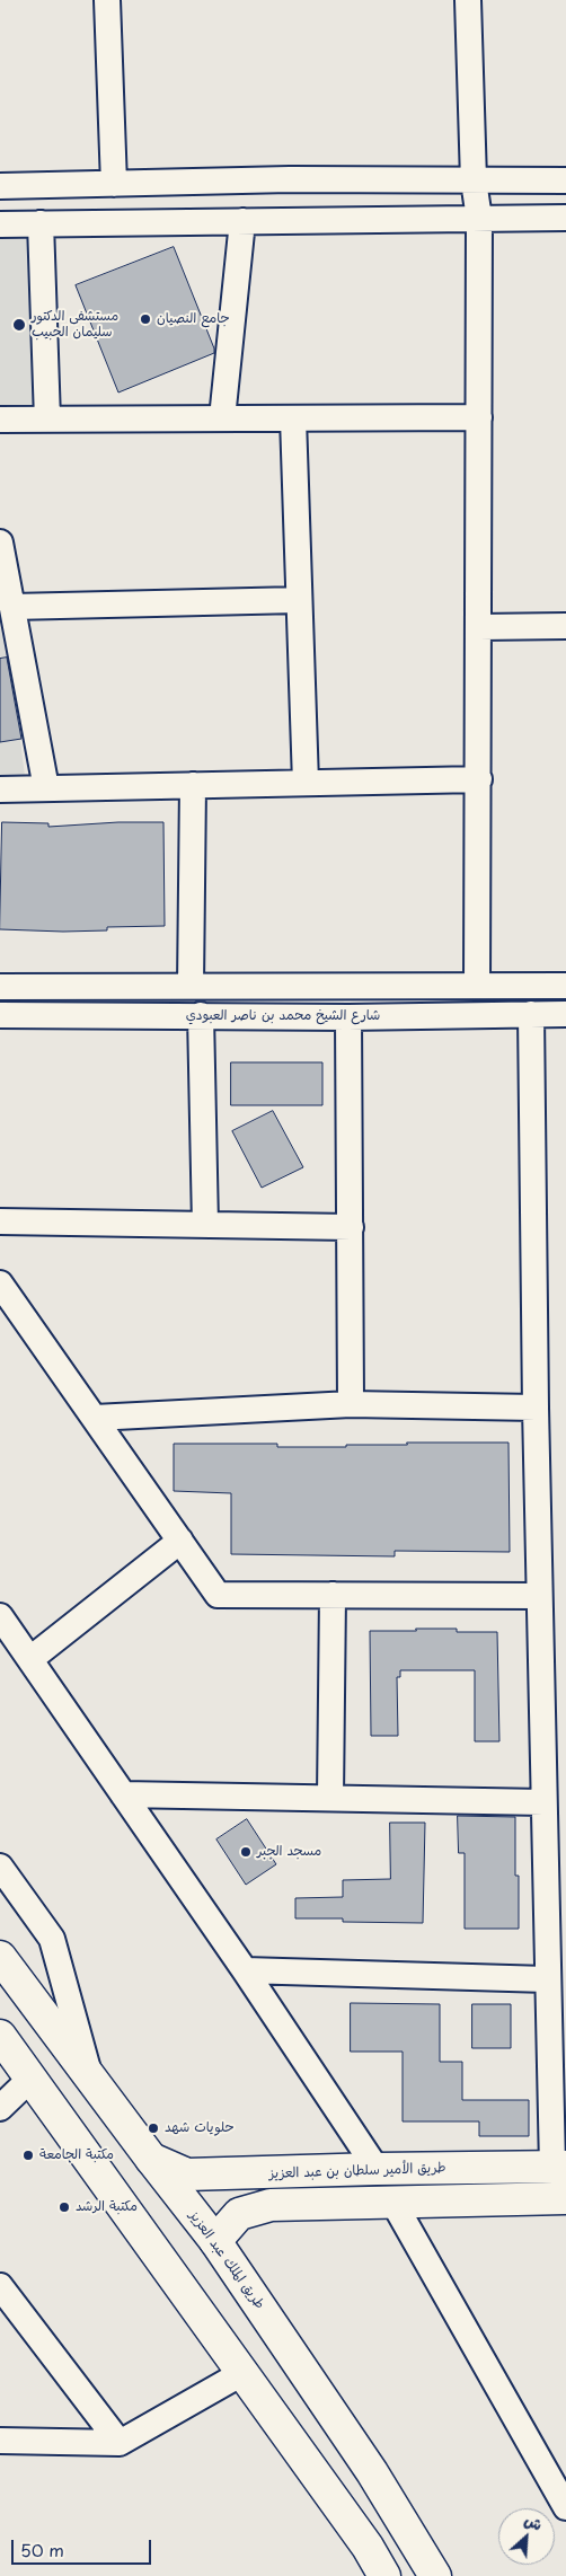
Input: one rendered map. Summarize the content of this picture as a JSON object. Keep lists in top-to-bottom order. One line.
{"streets":{"main road":["طريق الأمير سلطان بن عبد العزيز","طريق الملك عبد العزيز"],"street":["شارع الشيخ محمد بن ناصر العبودي"]},"crossings":[["طريق الأمير سلطان بن عبد العزيز","طريق الملك عبد العزيز"]],"places":["جامع النصيان","مستشفى الدكتور سليمان الحبيب","مسجد الجبر","حلويات شهد","مكتبة الجامعة","مكتبة الرشد"],"scale_bar":"50 m","north":"top right"}
